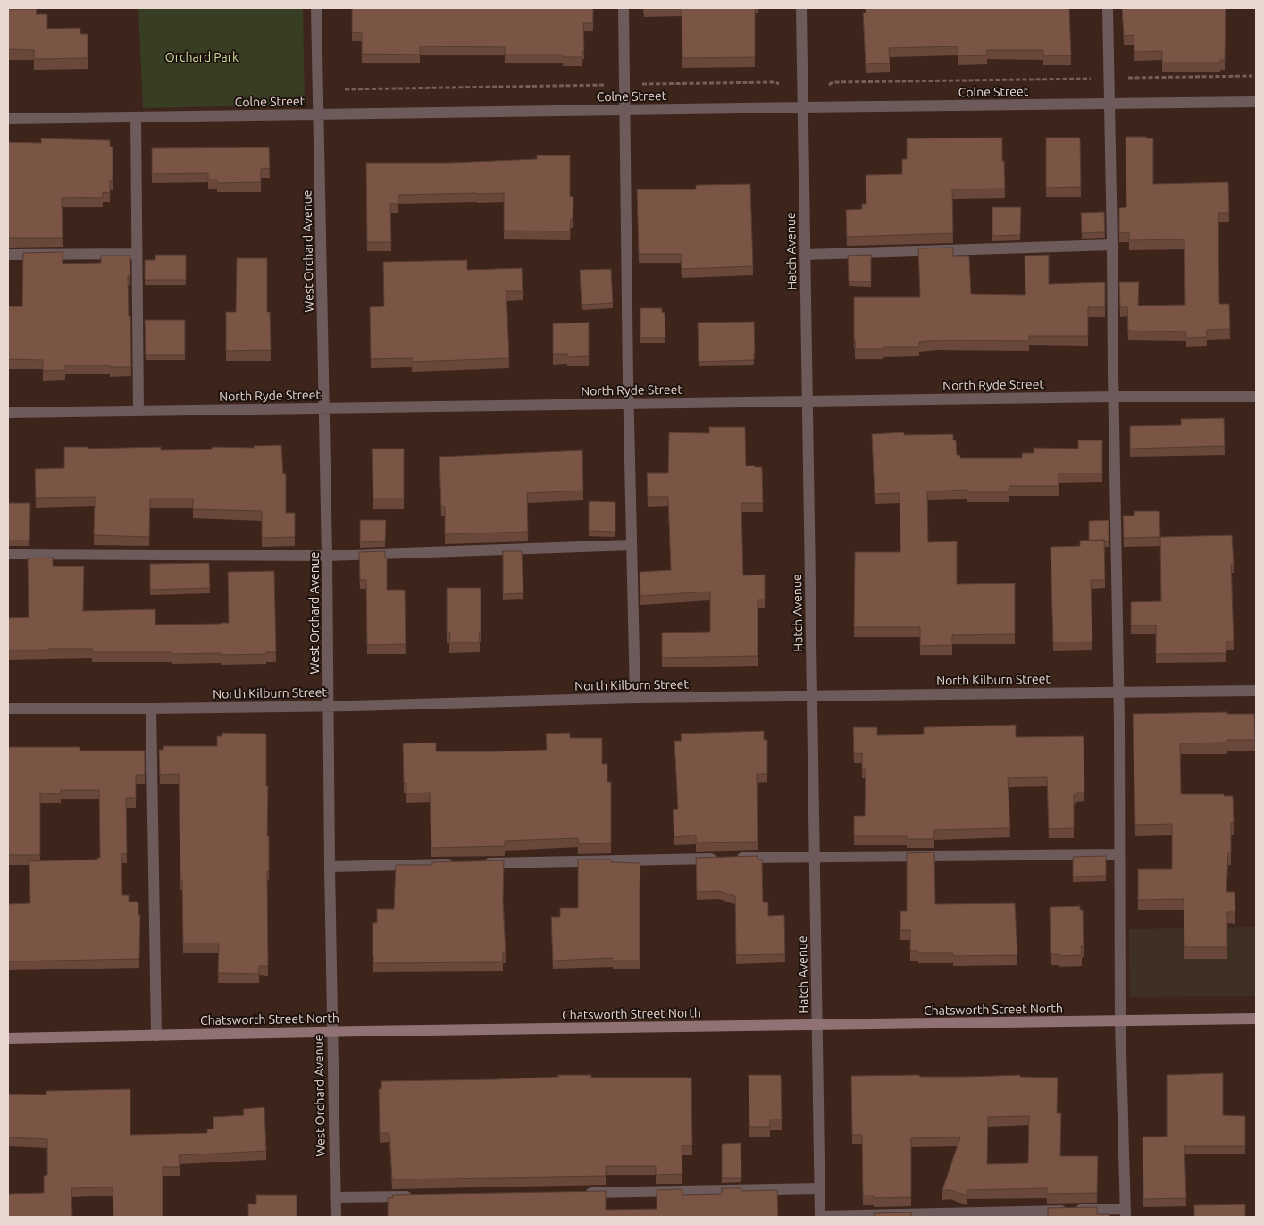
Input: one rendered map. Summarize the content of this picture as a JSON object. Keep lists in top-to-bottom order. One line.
{"streets":{"street":["Colne Street","West Orchard Avenue","Hatch Avenue","North Ryde Street","North Kilburn Street","Chatsworth Street North"]},"crossings":[["Colne Street","West Orchard Avenue"],["Colne Street","Hatch Avenue"],["West Orchard Avenue","North Ryde Street"],["West Orchard Avenue","North Kilburn Street"],["West Orchard Avenue","Chatsworth Street North"],["Hatch Avenue","North Ryde Street"],["Hatch Avenue","North Kilburn Street"],["Hatch Avenue","Chatsworth Street North"]],"parks":["Orchard Park"]}
